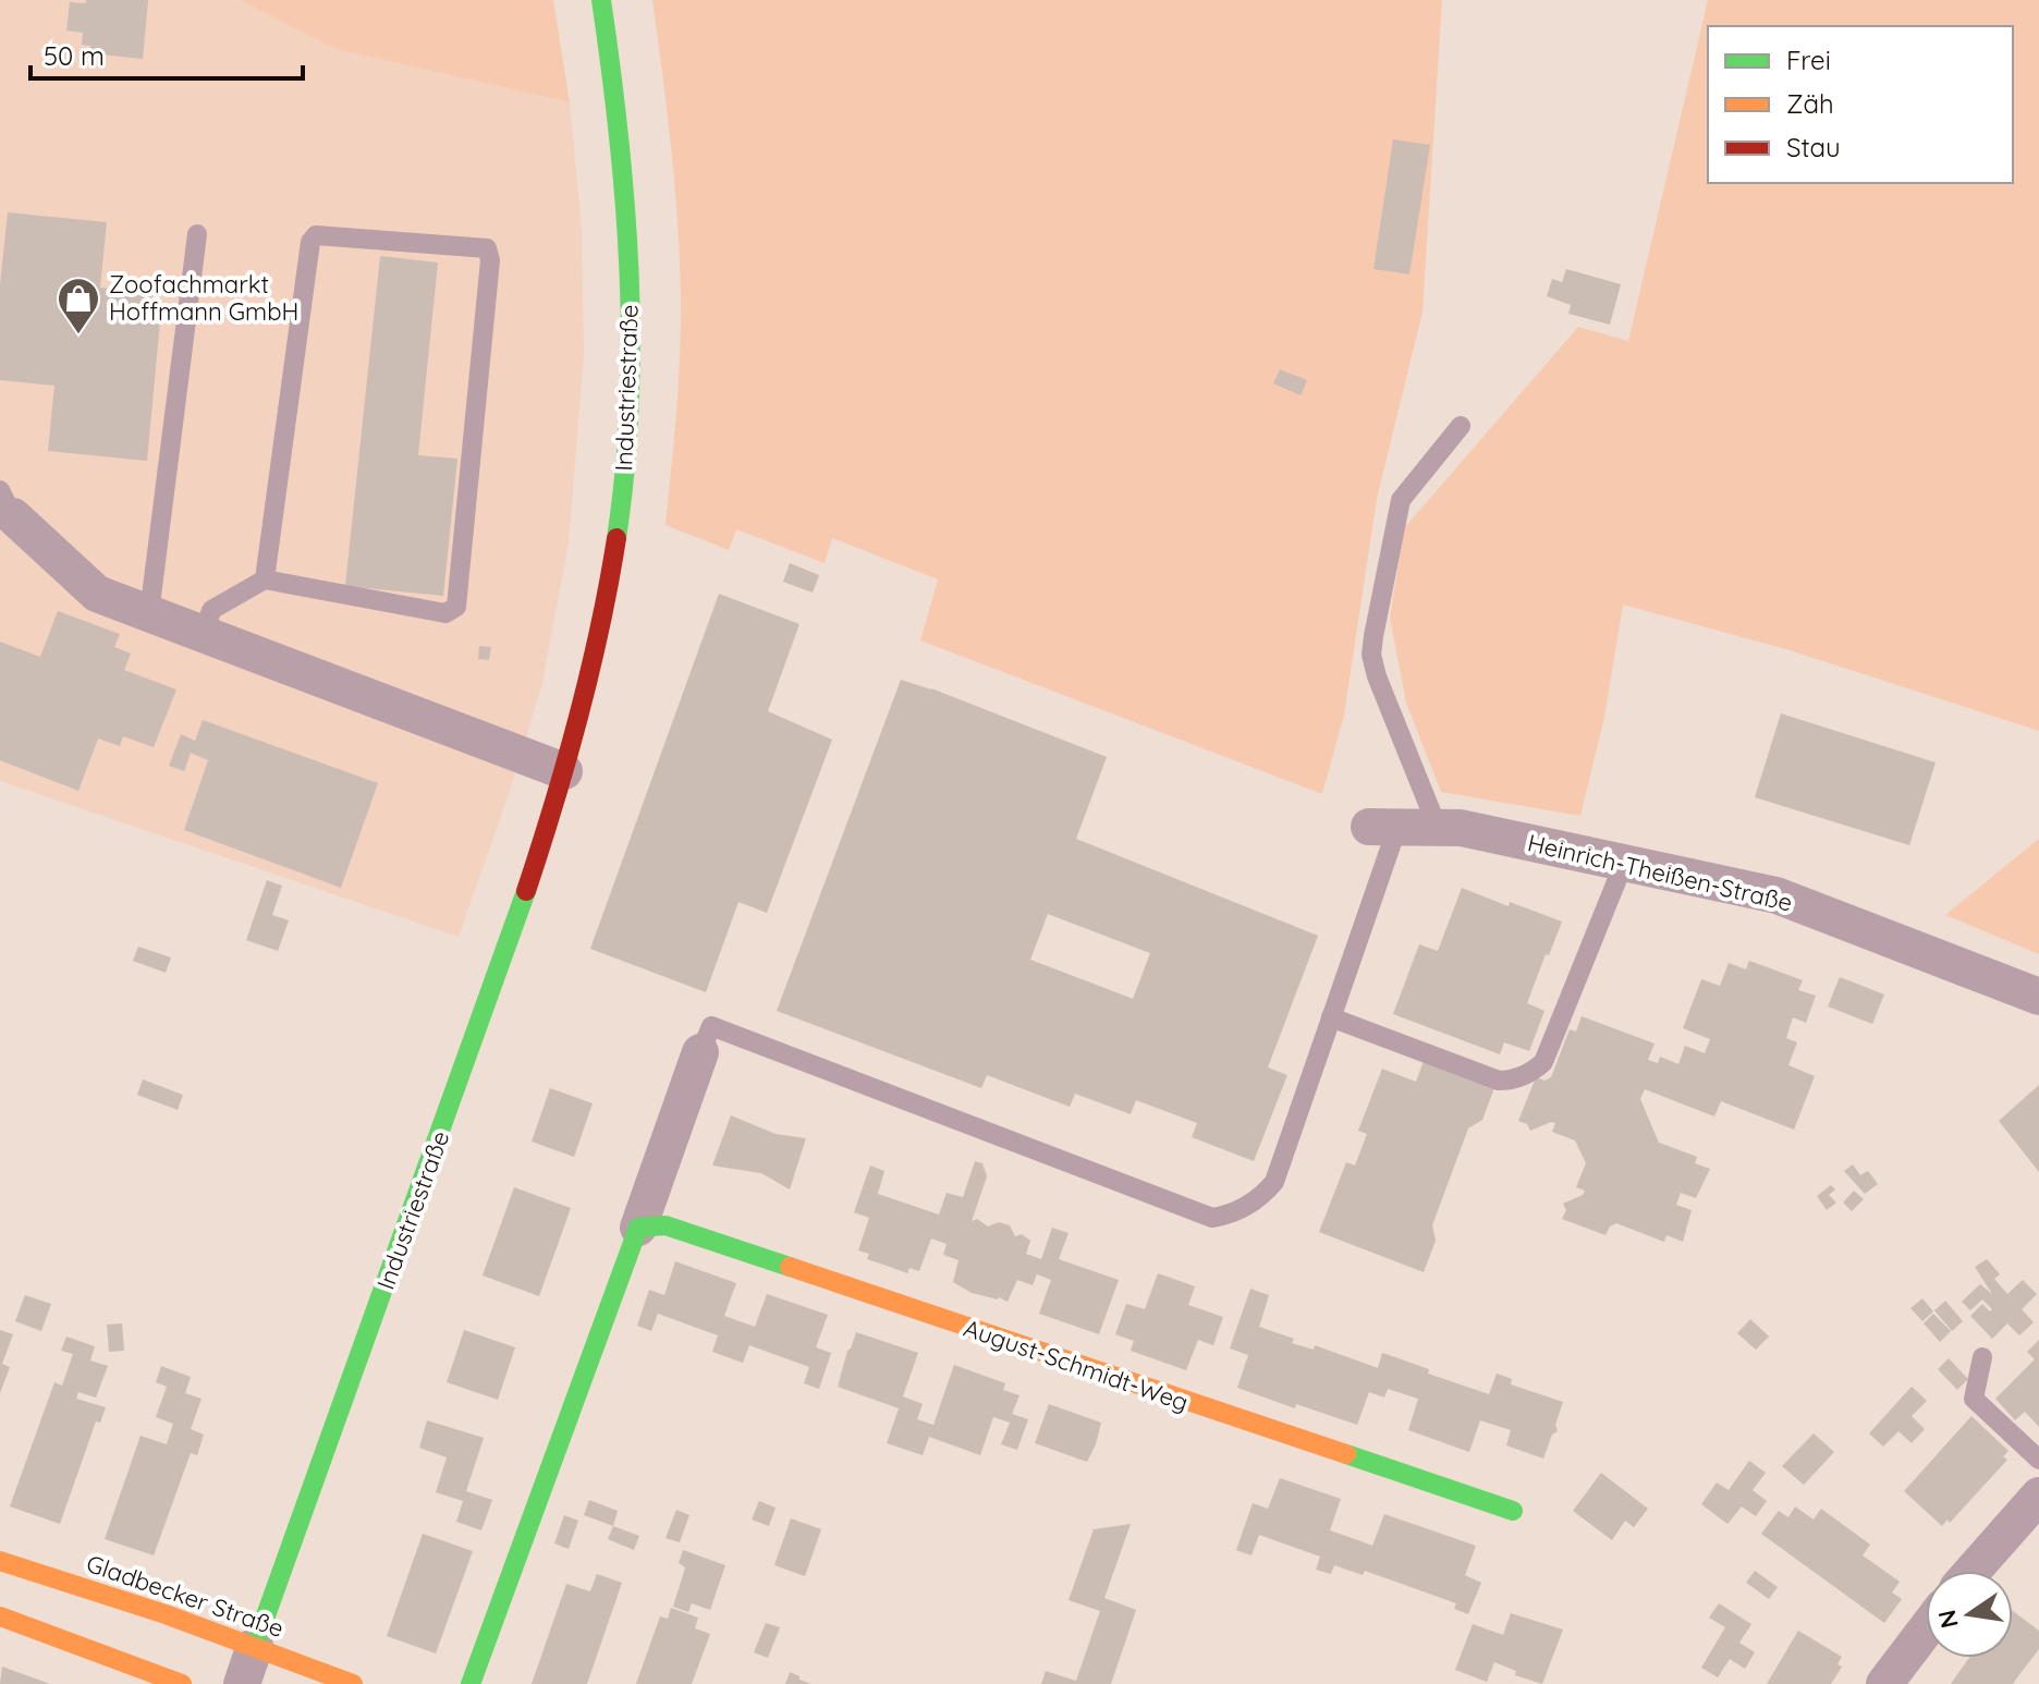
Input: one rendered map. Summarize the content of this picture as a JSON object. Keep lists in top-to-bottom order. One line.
{"streets":{"street":["Industriestraße","Heinrich-Theißen-Straße","August-Schmidt-Weg","Gladbecker Straße"]},"crossings":[["Industriestraße","Gladbecker Straße"]],"places":{"shop":["Zoofachmarkt Hoffmann GmbH"]},"legend":["Frei","Zäh","Stau"],"scale_bar":"50 m","north":"left"}
